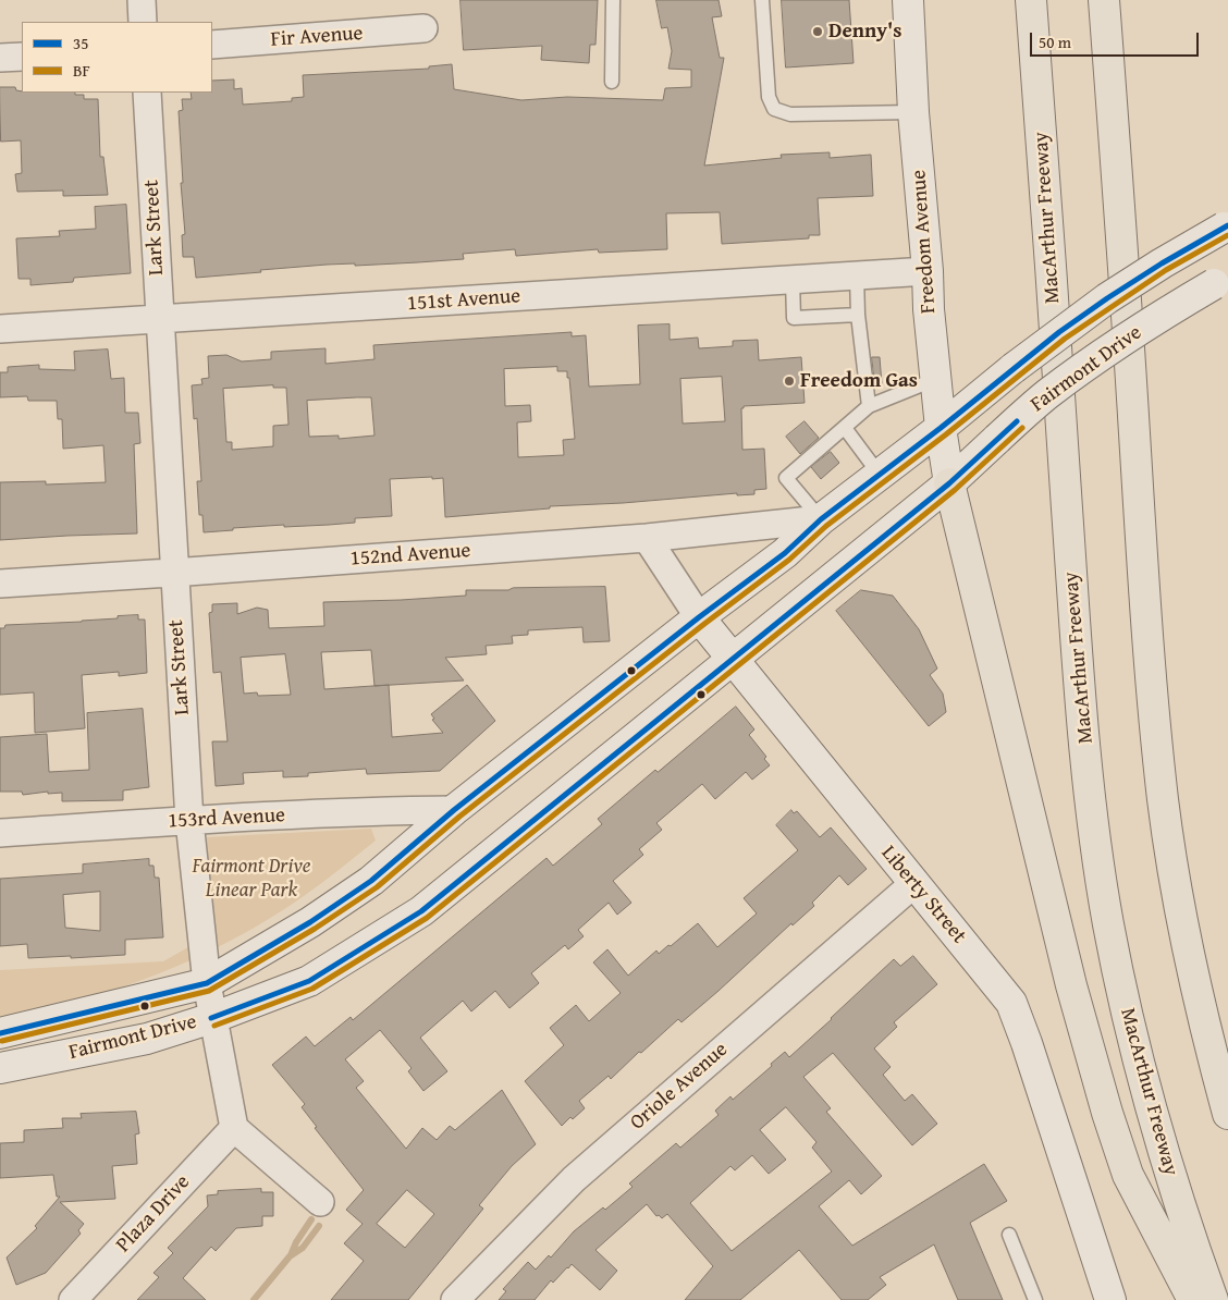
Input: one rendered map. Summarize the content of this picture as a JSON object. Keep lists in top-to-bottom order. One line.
{"streets":{"highway":["MacArthur Freeway"],"main road":["Freedom Avenue","Fairmont Drive","Liberty Street"],"street":["Fir Avenue","Lark Street","151st Avenue","152nd Avenue","153rd Avenue","Oriole Avenue","Plaza Drive"]},"crossings":[["Lark Street","151st Avenue"],["Lark Street","Fairmont Drive"],["Lark Street","152nd Avenue"],["Lark Street","153rd Avenue"],["Lark Street","Plaza Drive"],["Freedom Avenue","151st Avenue"],["Freedom Avenue","Fairmont Drive"],["Fairmont Drive","152nd Avenue"],["Fairmont Drive","153rd Avenue"],["Fairmont Drive","Liberty Street"],["152nd Avenue","Liberty Street"],["Liberty Street","Oriole Avenue"]],"parks":["Fairmont Drive Linear Park"],"places":["Denny's","Freedom Gas"],"lines":["transit line 35","transit line BF"],"legend":["35","BF"],"scale_bar":"50 m"}
